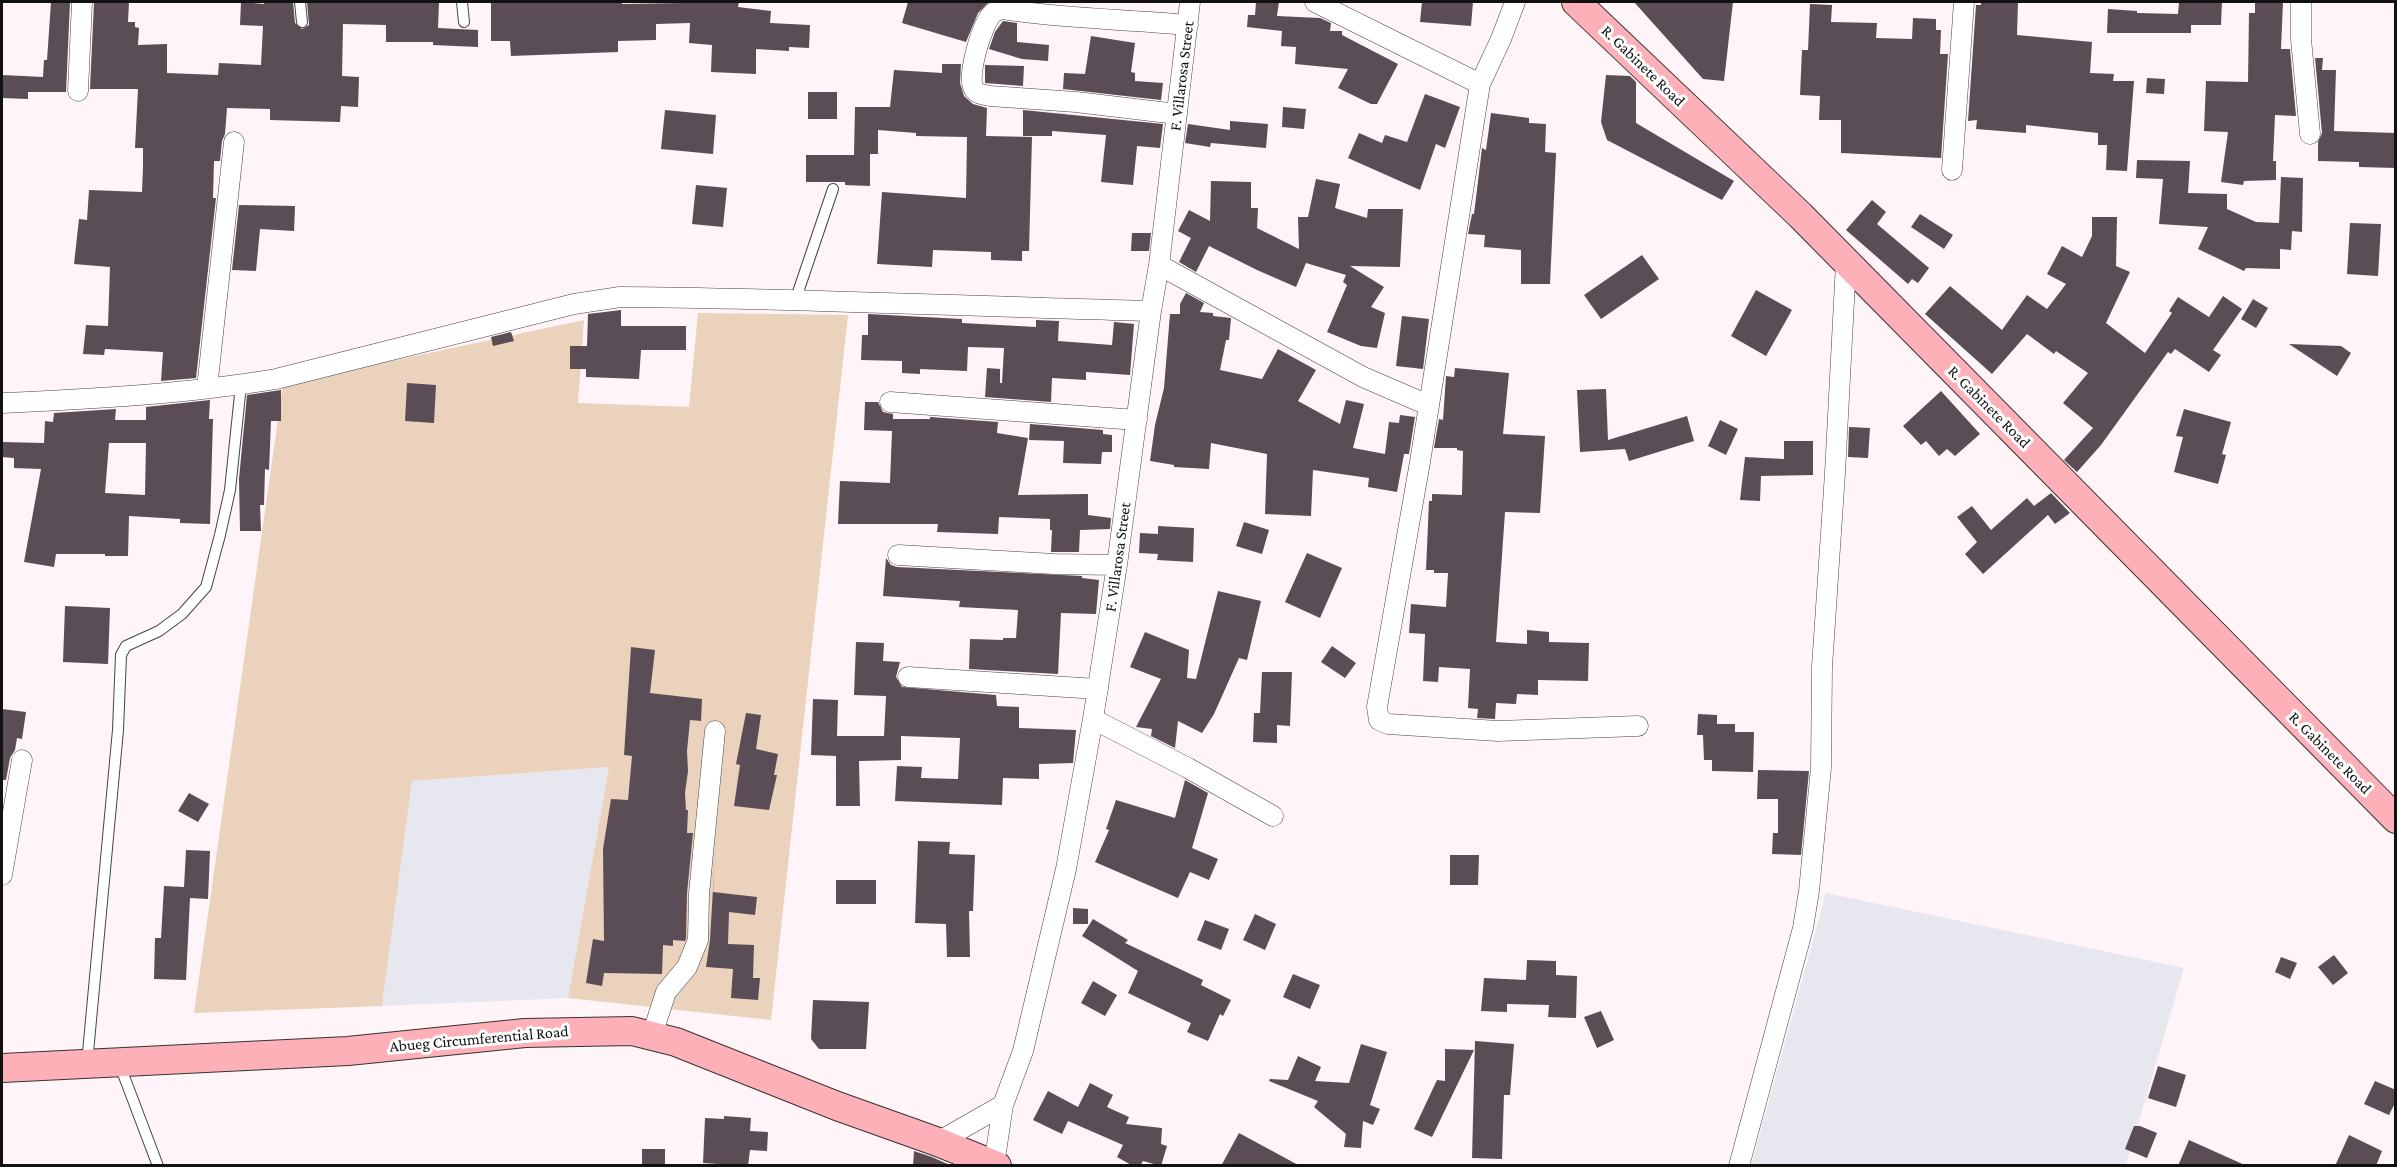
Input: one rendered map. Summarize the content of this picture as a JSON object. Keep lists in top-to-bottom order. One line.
{"streets":{"street":["R. Gabinete Road","F. Villarosa Street","Abueg Circumferential Road"]},"crossings":[["F. Villarosa Street","Abueg Circumferential Road"]]}
